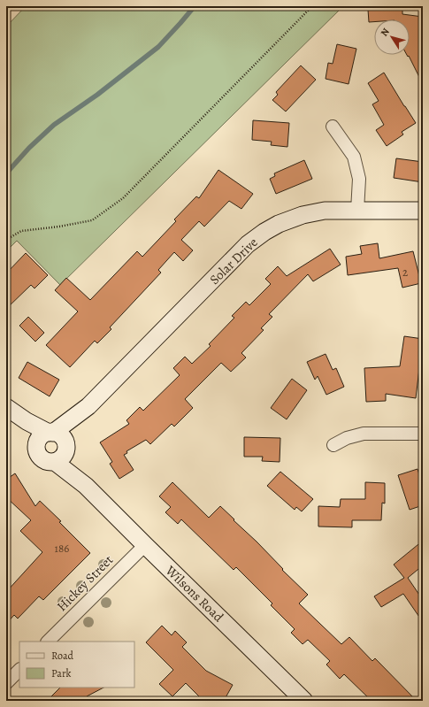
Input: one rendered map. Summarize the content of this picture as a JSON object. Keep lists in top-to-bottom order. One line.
{"streets":{"street":["Solar Drive","Hickey Street","Wilsons Road"]},"crossings":[["Solar Drive","Wilsons Road"],["Hickey Street","Wilsons Road"]],"house_numbers":["2","186"],"legend":["Road","Park"],"north":"top left"}
